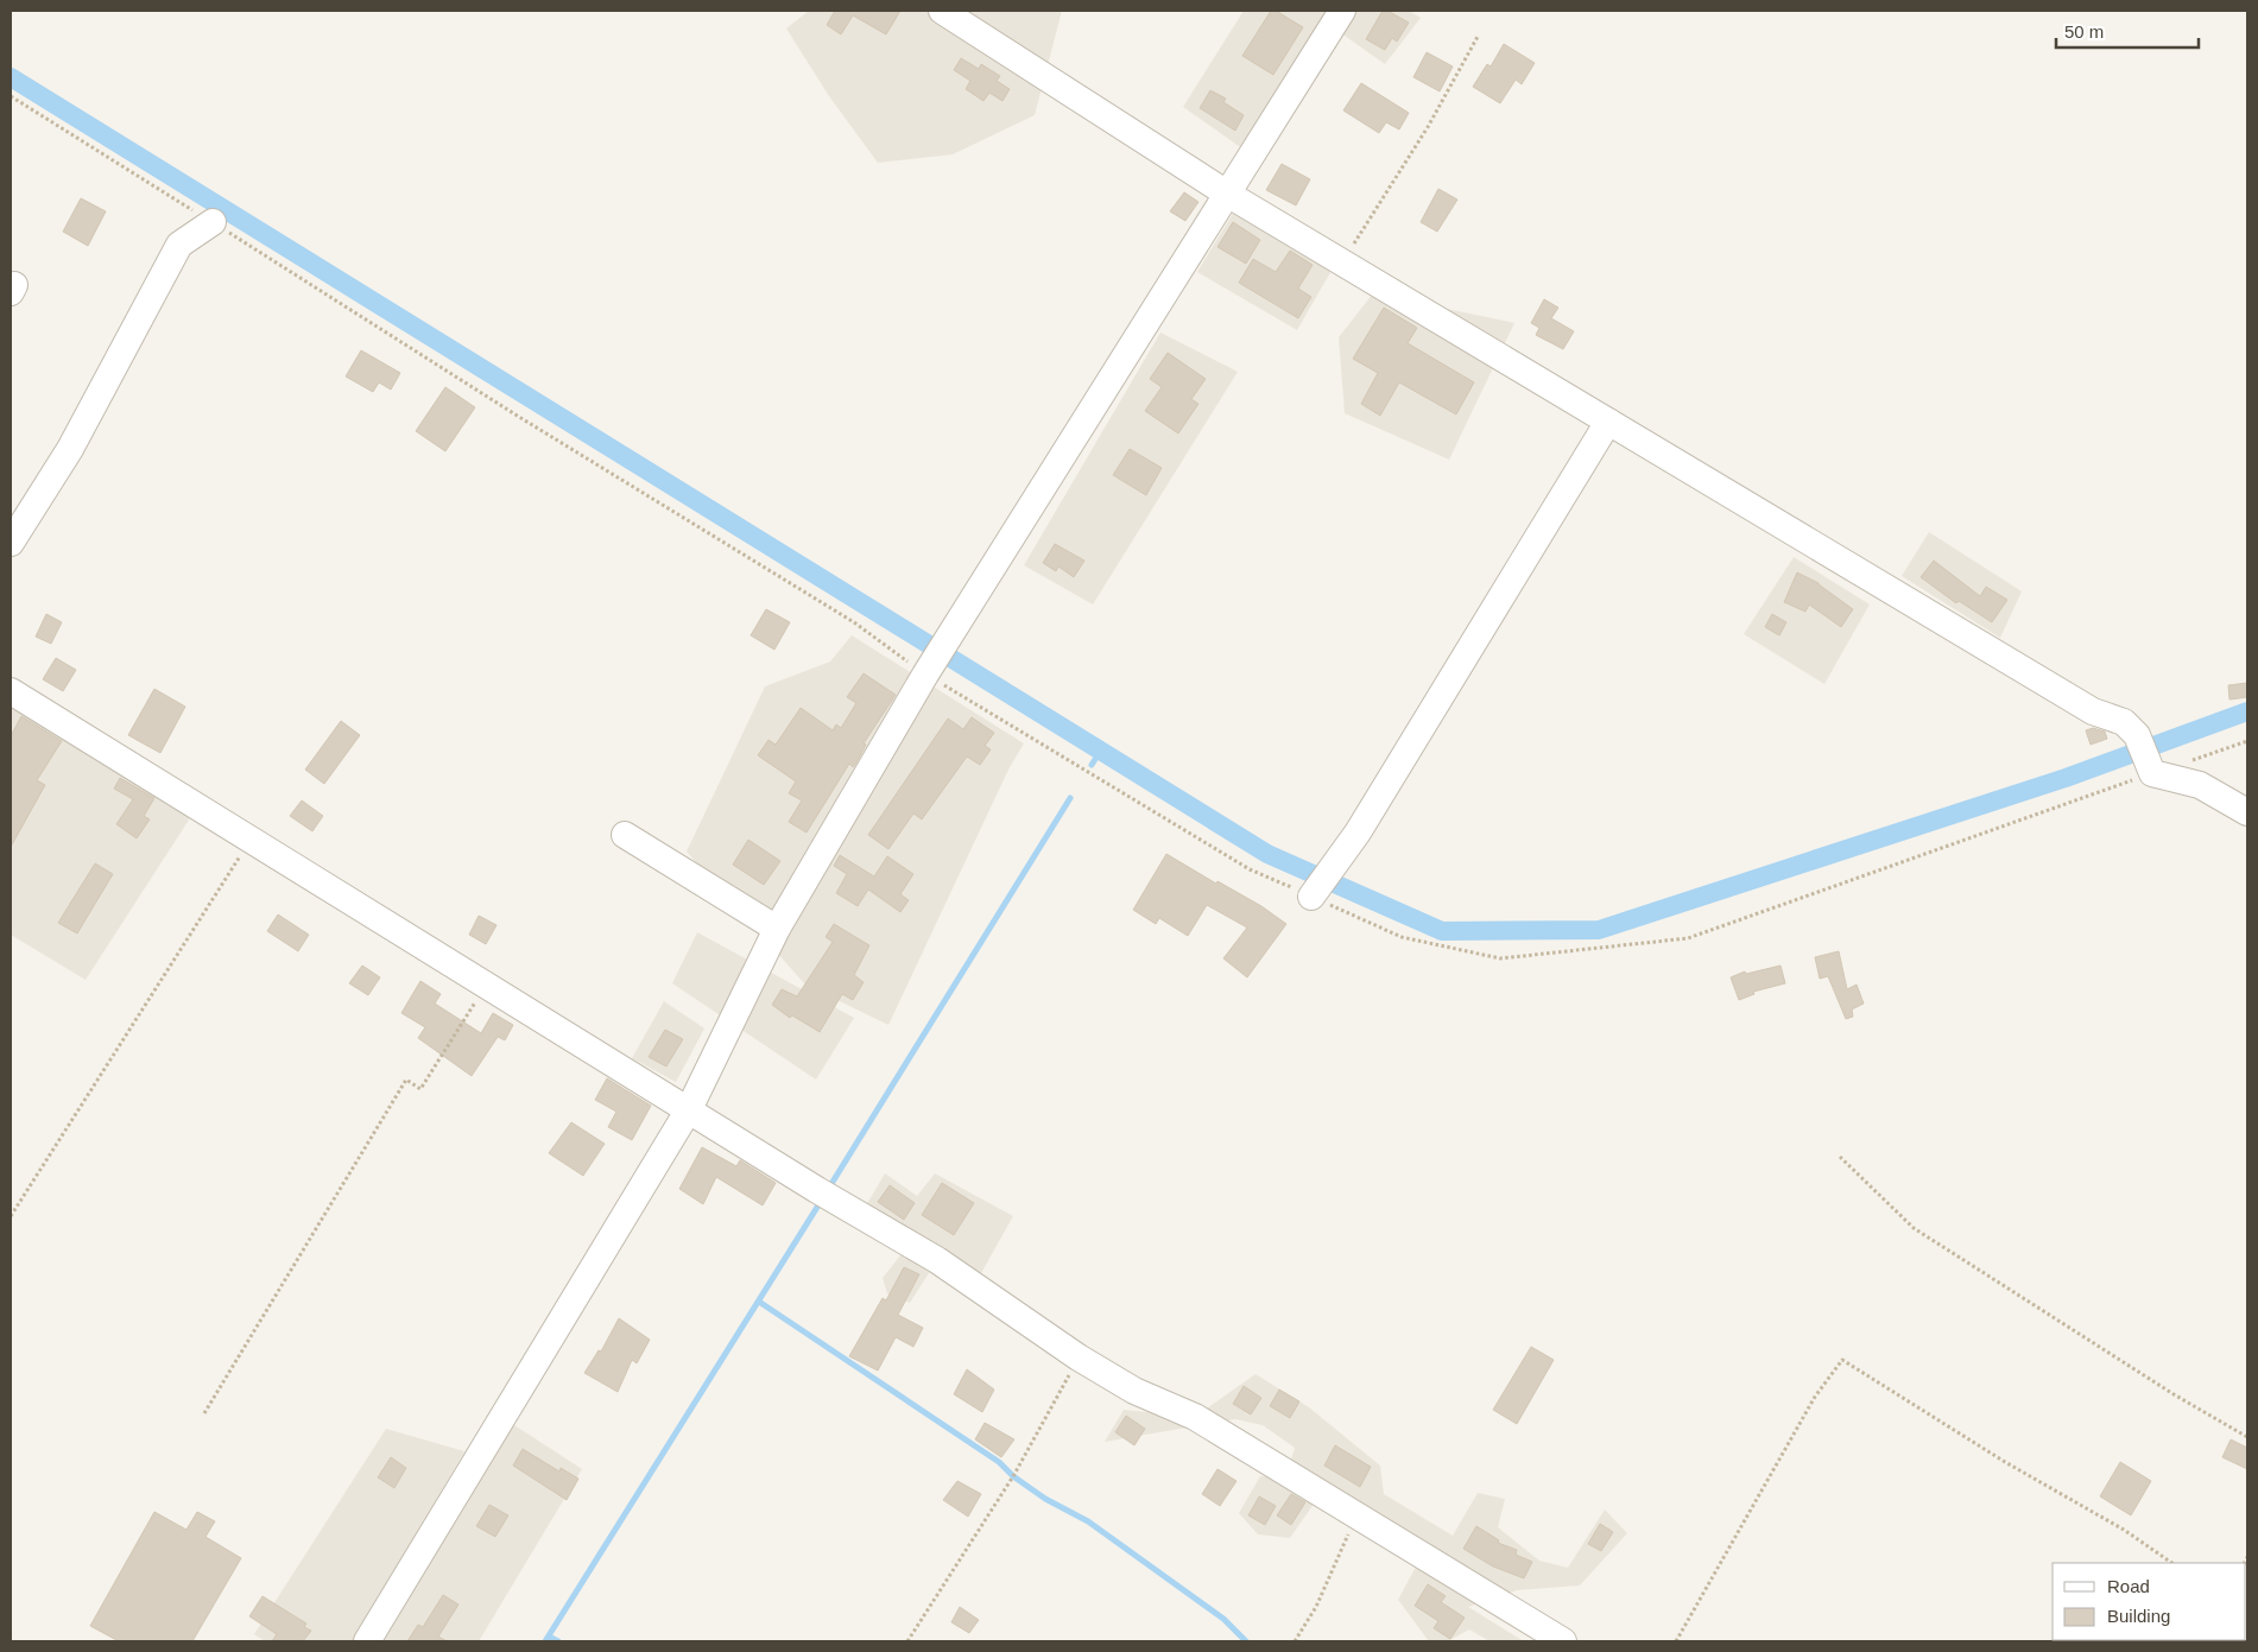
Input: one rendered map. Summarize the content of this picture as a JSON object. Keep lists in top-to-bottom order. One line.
{"legend":["Road","Building"],"scale_bar":"50 m"}
